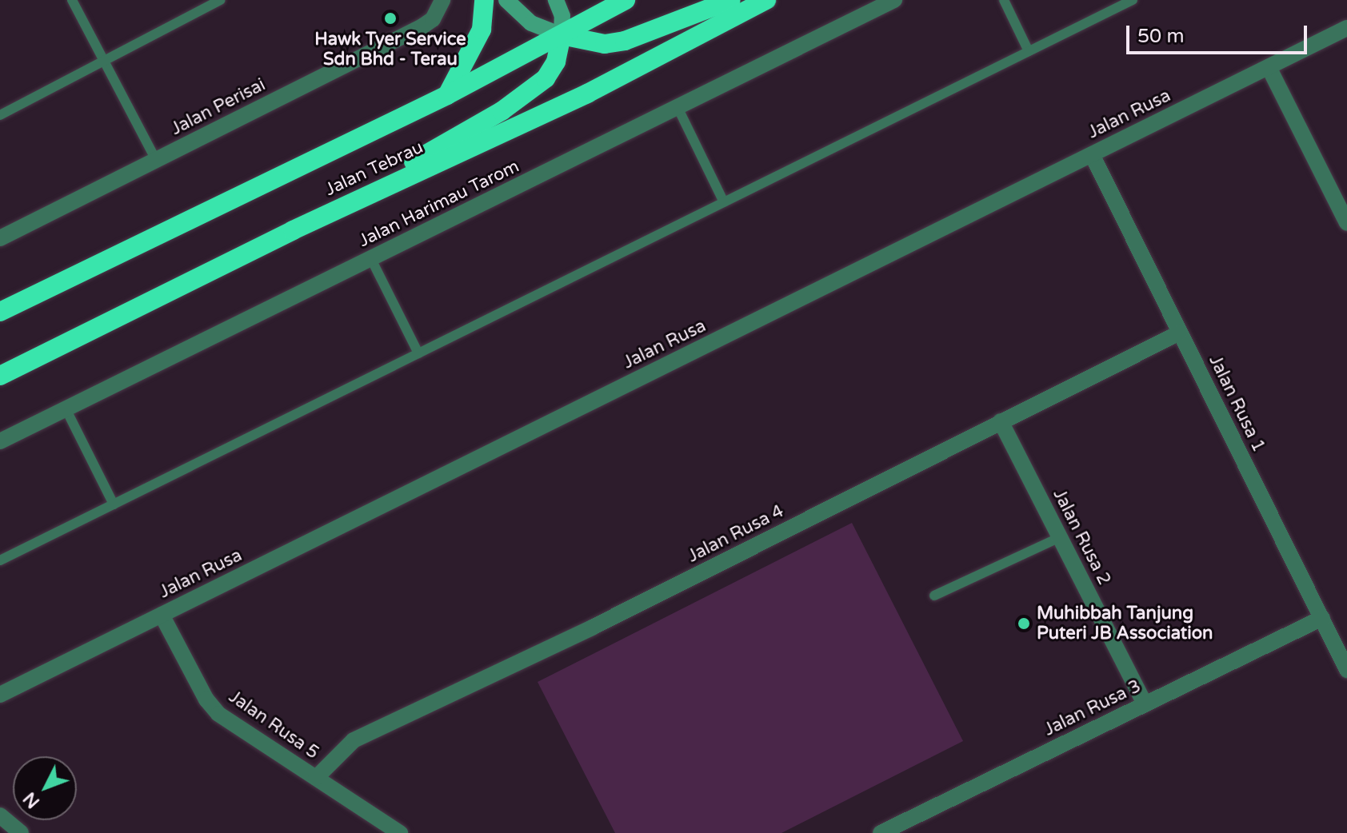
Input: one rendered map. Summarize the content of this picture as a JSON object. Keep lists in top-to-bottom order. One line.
{"streets":{"highway":["Jalan Tebrau"],"street":["Jalan Perisai","Jalan Rusa","Jalan Harimau Tarom","Jalan Rusa 1","Jalan Rusa 4","Jalan Rusa 2","Jalan Rusa 3","Jalan Rusa 5"]},"crossings":[["Jalan Rusa","Jalan Rusa 1"],["Jalan Rusa","Jalan Rusa 5"],["Jalan Rusa 1","Jalan Rusa 4"],["Jalan Rusa 1","Jalan Rusa 3"],["Jalan Rusa 4","Jalan Rusa 2"],["Jalan Rusa 4","Jalan Rusa 5"],["Jalan Rusa 2","Jalan Rusa 3"]],"places":["Hawk Tyer Service Sdn Bhd - Terau","Muhibbah Tanjung Puteri JB Association"],"scale_bar":"50 m","north":"bottom left"}
